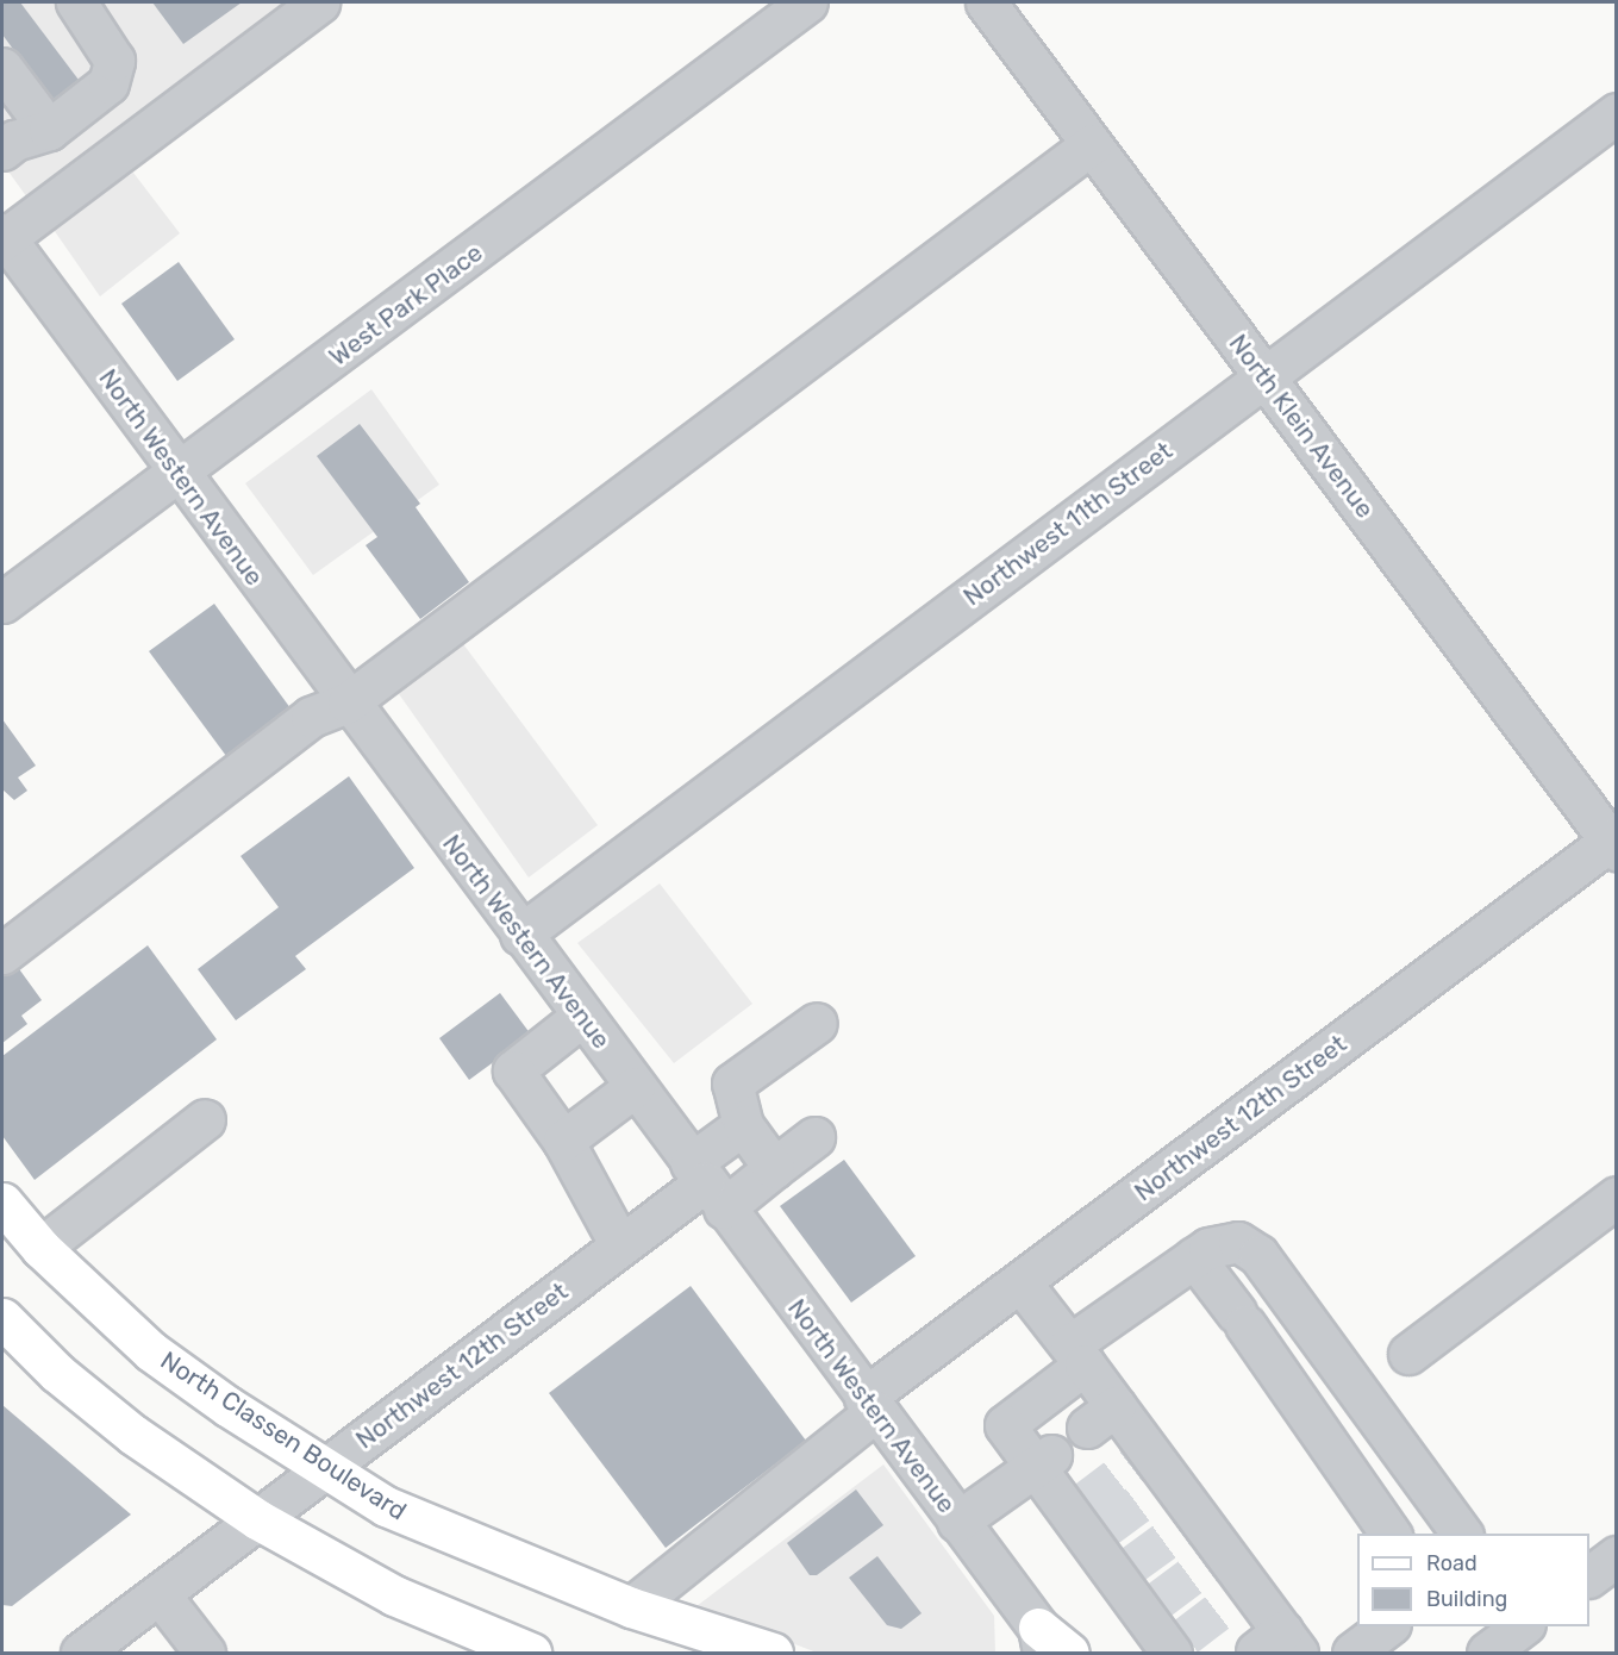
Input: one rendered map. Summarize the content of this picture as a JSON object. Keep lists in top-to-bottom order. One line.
{"streets":{"main road":["North Classen Boulevard"],"street":["West Park Place","North Klein Avenue","North Western Avenue","Northwest 11th Street","Northwest 12th Street"]},"crossings":[["West Park Place","North Western Avenue"],["North Klein Avenue","Northwest 11th Street"],["North Klein Avenue","Northwest 12th Street"],["North Western Avenue","Northwest 11th Street"],["North Western Avenue","Northwest 12th Street"],["Northwest 12th Street","North Classen Boulevard"]],"legend":["Road","Building"]}
